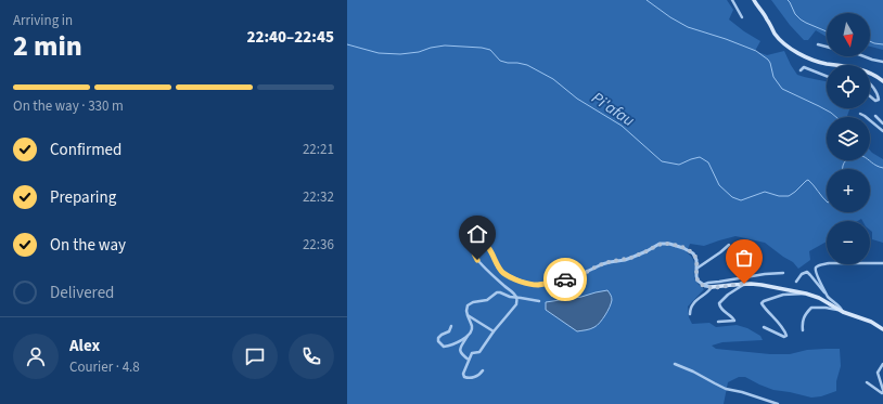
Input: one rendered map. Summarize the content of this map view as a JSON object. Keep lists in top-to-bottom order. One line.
{"water":["Pi'afau"],"north":"bottom","page":{"heading":["2 min","Arriving in","22:40–22:45"],"panel":["Alex","Courier · 4.8"],"map_buttons":["+","−"],"bar":"On the way · 330 m","list":[["Confirmed","22:21"],["Preparing","22:32"],["On the way","22:36"],"Delivered"]}}
